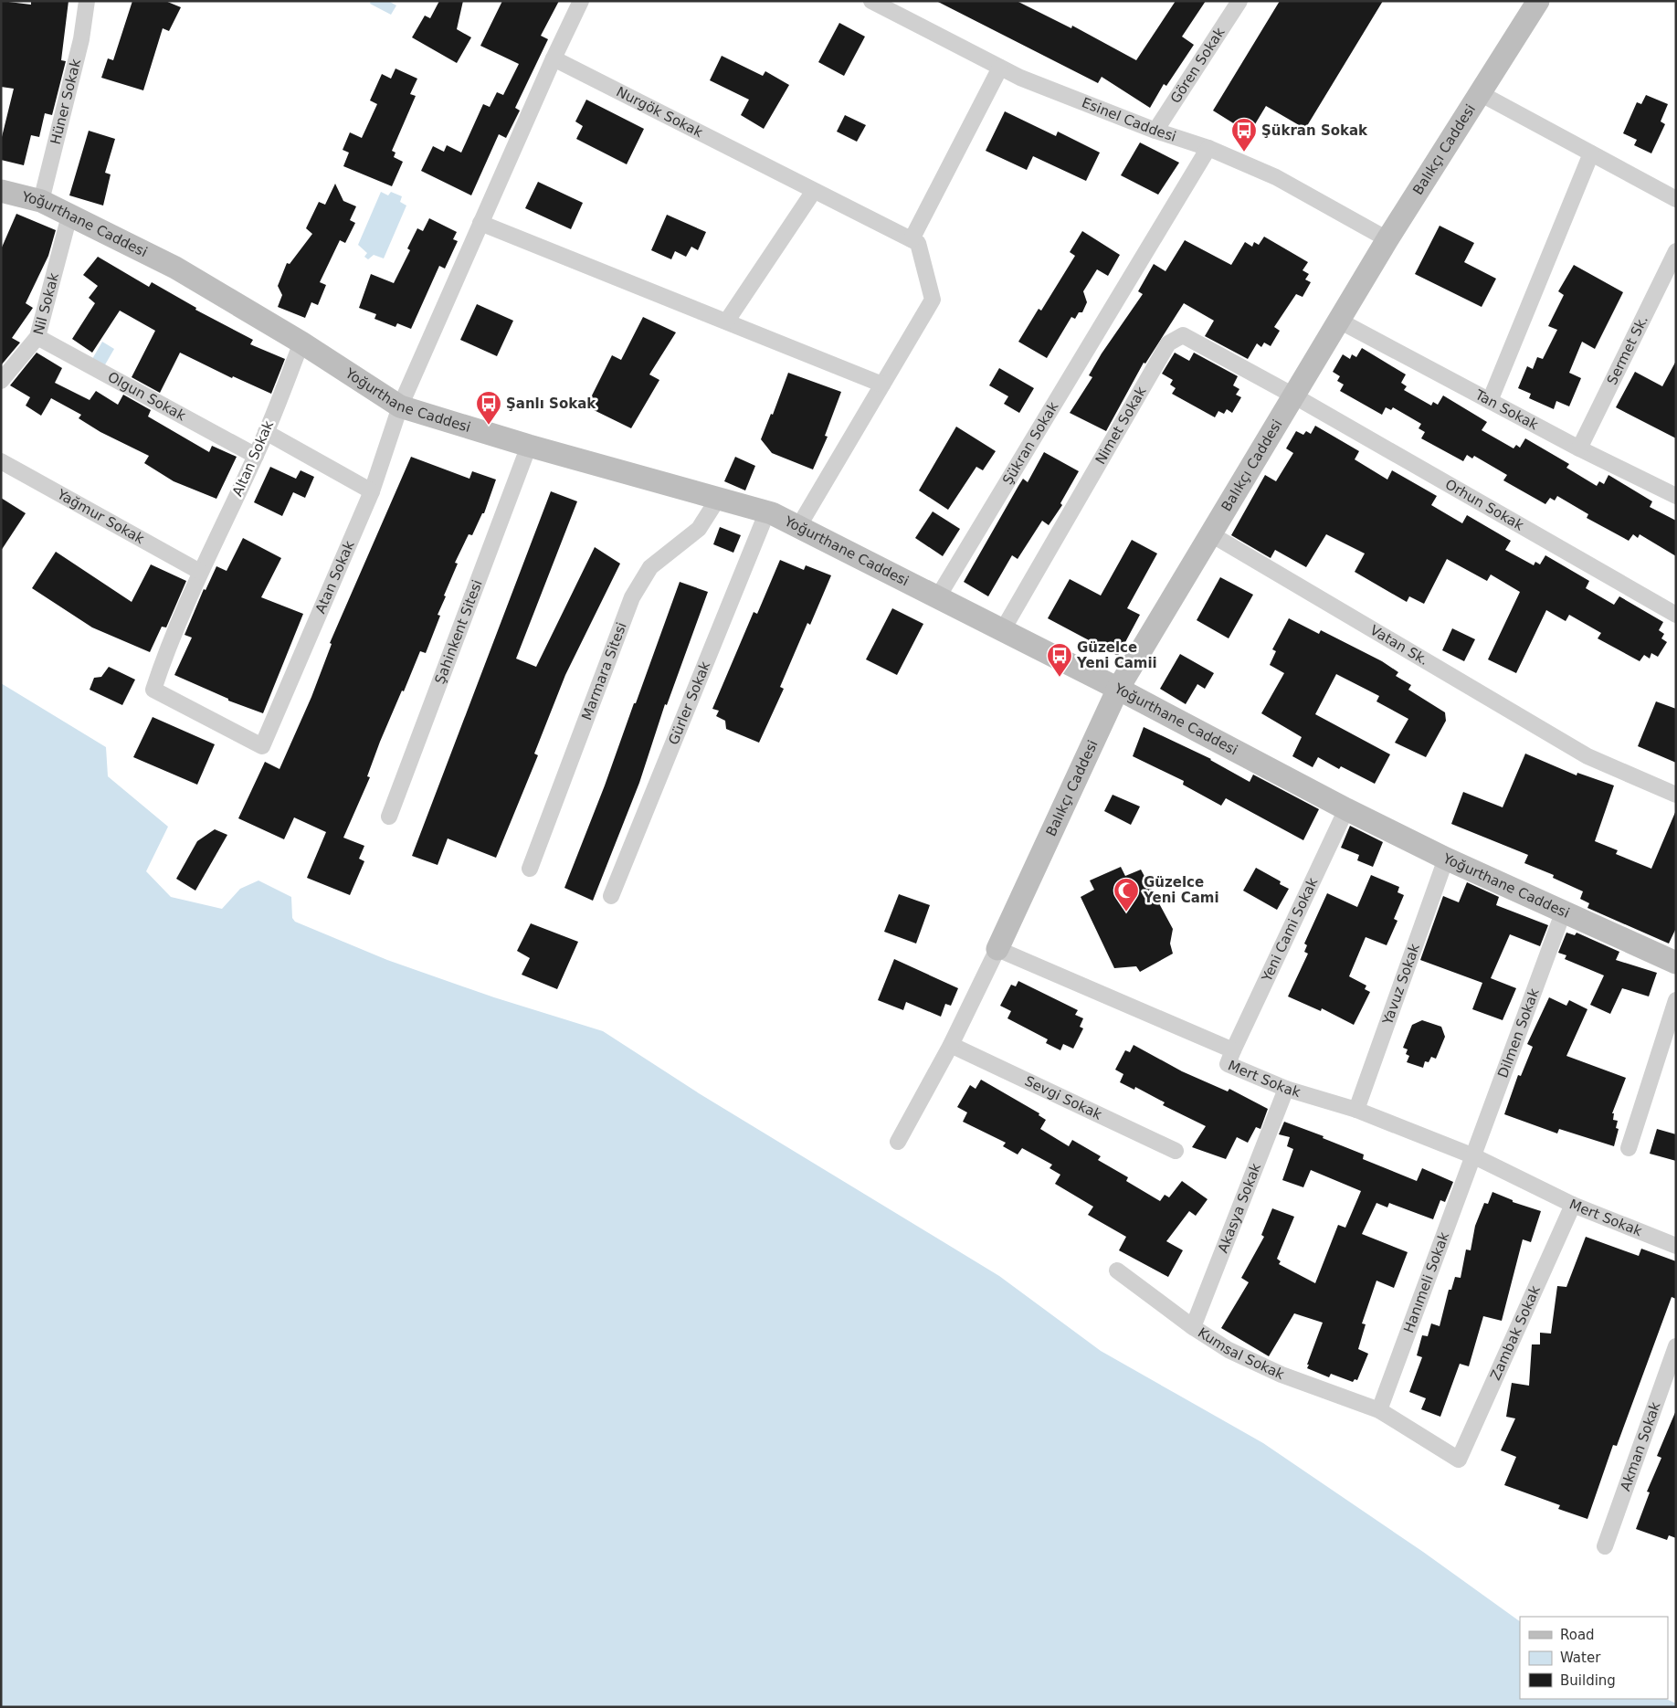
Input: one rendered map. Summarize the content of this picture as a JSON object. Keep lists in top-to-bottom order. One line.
{"streets":{"main road":["Balıkçı Caddesi","Yoğurthane Caddesi"],"street":["Gören Sokak","Hüner Sokak","Nurgök Sokak","Esinel Caddesi","Nil Sokak","Sermet Sk.","Olgun Sokak","Tan Sokak","Nimet Sokak","Şükran Sokak","Altan Sokak","Orhun Sokak","Yağmur Sokak","Atan Sokak","Şahinkent Sitesi","Vatan Sk.","Marmara Sitesi","Gürler Sokak","Yeni Cami Sokak","Yavuz Sokak","Dilmen Sokak","Mert Sokak","Sevgi Sokak","Akasya Sokak","Hanımeli Sokak","Zambak Sokak","Kumsal Sokak","Akman Sokak"]},"crossings":[["Gören Sokak","Esinel Caddesi"],["Hüner Sokak","Yoğurthane Caddesi"],["Nurgök Sokak","Atan Sokak"],["Esinel Caddesi","Balıkçı Caddesi"],["Esinel Caddesi","Şükran Sokak"],["Balıkçı Caddesi","Yoğurthane Caddesi"],["Balıkçı Caddesi","Tan Sokak"],["Balıkçı Caddesi","Nimet Sokak"],["Balıkçı Caddesi","Orhun Sokak"],["Balıkçı Caddesi","Vatan Sk."],["Balıkçı Caddesi","Mert Sokak"],["Yoğurthane Caddesi","Nil Sokak"],["Yoğurthane Caddesi","Nimet Sokak"],["Yoğurthane Caddesi","Şükran Sokak"],["Yoğurthane Caddesi","Altan Sokak"],["Yoğurthane Caddesi","Atan Sokak"],["Yoğurthane Caddesi","Şahinkent Sitesi"],["Yoğurthane Caddesi","Marmara Sitesi"],["Yoğurthane Caddesi","Gürler Sokak"],["Yoğurthane Caddesi","Yeni Cami Sokak"],["Yoğurthane Caddesi","Yavuz Sokak"],["Yoğurthane Caddesi","Dilmen Sokak"],["Nil Sokak","Olgun Sokak"],["Sermet Sk.","Tan Sokak"],["Olgun Sokak","Altan Sokak"],["Nimet Sokak","Orhun Sokak"],["Altan Sokak","Yağmur Sokak"],["Altan Sokak","Atan Sokak"],["Yeni Cami Sokak","Mert Sokak"],["Yavuz Sokak","Mert Sokak"],["Dilmen Sokak","Mert Sokak"],["Dilmen Sokak","Hanımeli Sokak"],["Mert Sokak","Akasya Sokak"],["Mert Sokak","Hanımeli Sokak"],["Mert Sokak","Zambak Sokak"],["Akasya Sokak","Kumsal Sokak"],["Hanımeli Sokak","Kumsal Sokak"],["Zambak Sokak","Kumsal Sokak"]],"places":{"bus stop":["Şükran Sokak","Şanlı Sokak","Güzelce Yeni Camii"],"mosque":["Güzelce Yeni Cami"]},"legend":["Road","Water","Building"]}
